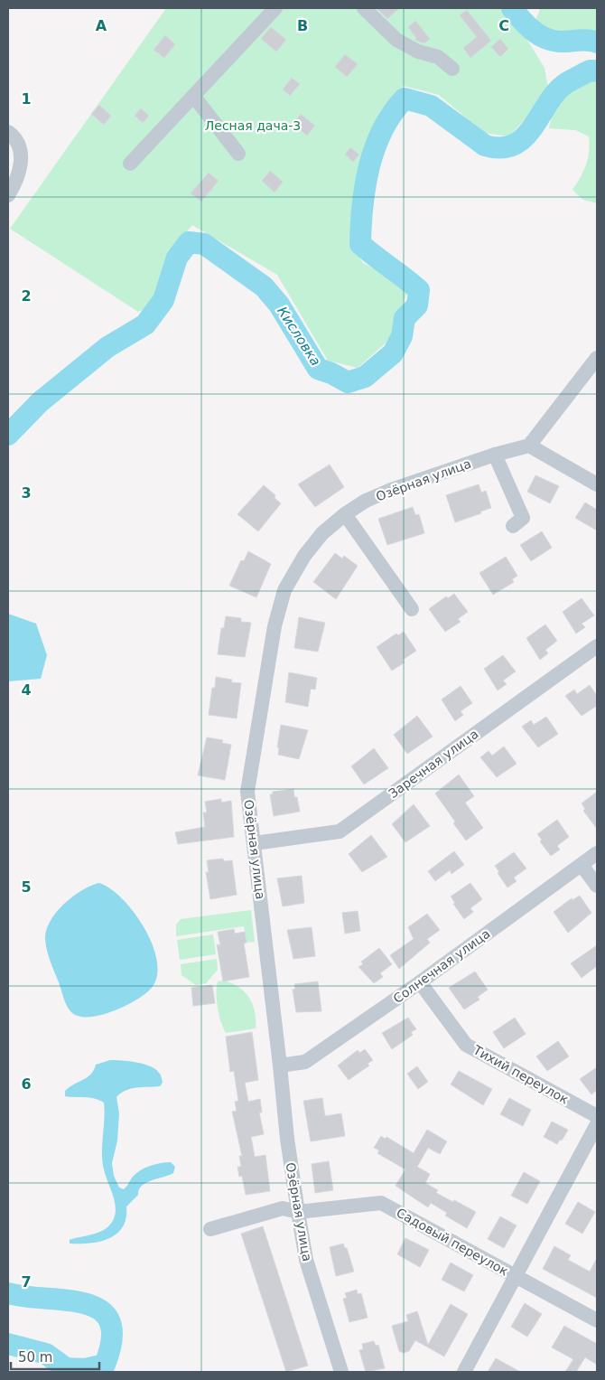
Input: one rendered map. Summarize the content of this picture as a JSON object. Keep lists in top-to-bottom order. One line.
{"streets":{"street":["Озёрная улица","Заречная улица","Солнечная улица","Тихий переулок","Садовый переулок"]},"crossings":[["Озёрная улица","Заречная улица"],["Озёрная улица","Солнечная улица"],["Озёрная улица","Садовый переулок"],["Солнечная улица","Тихий переулок"]],"water":["Кисловка"],"parks":["Лесная дача-3"],"scale_bar":"50 m","grid":{"columns":["A","B","C"],"rows":["1","2","3","4","5","6","7"]}}
